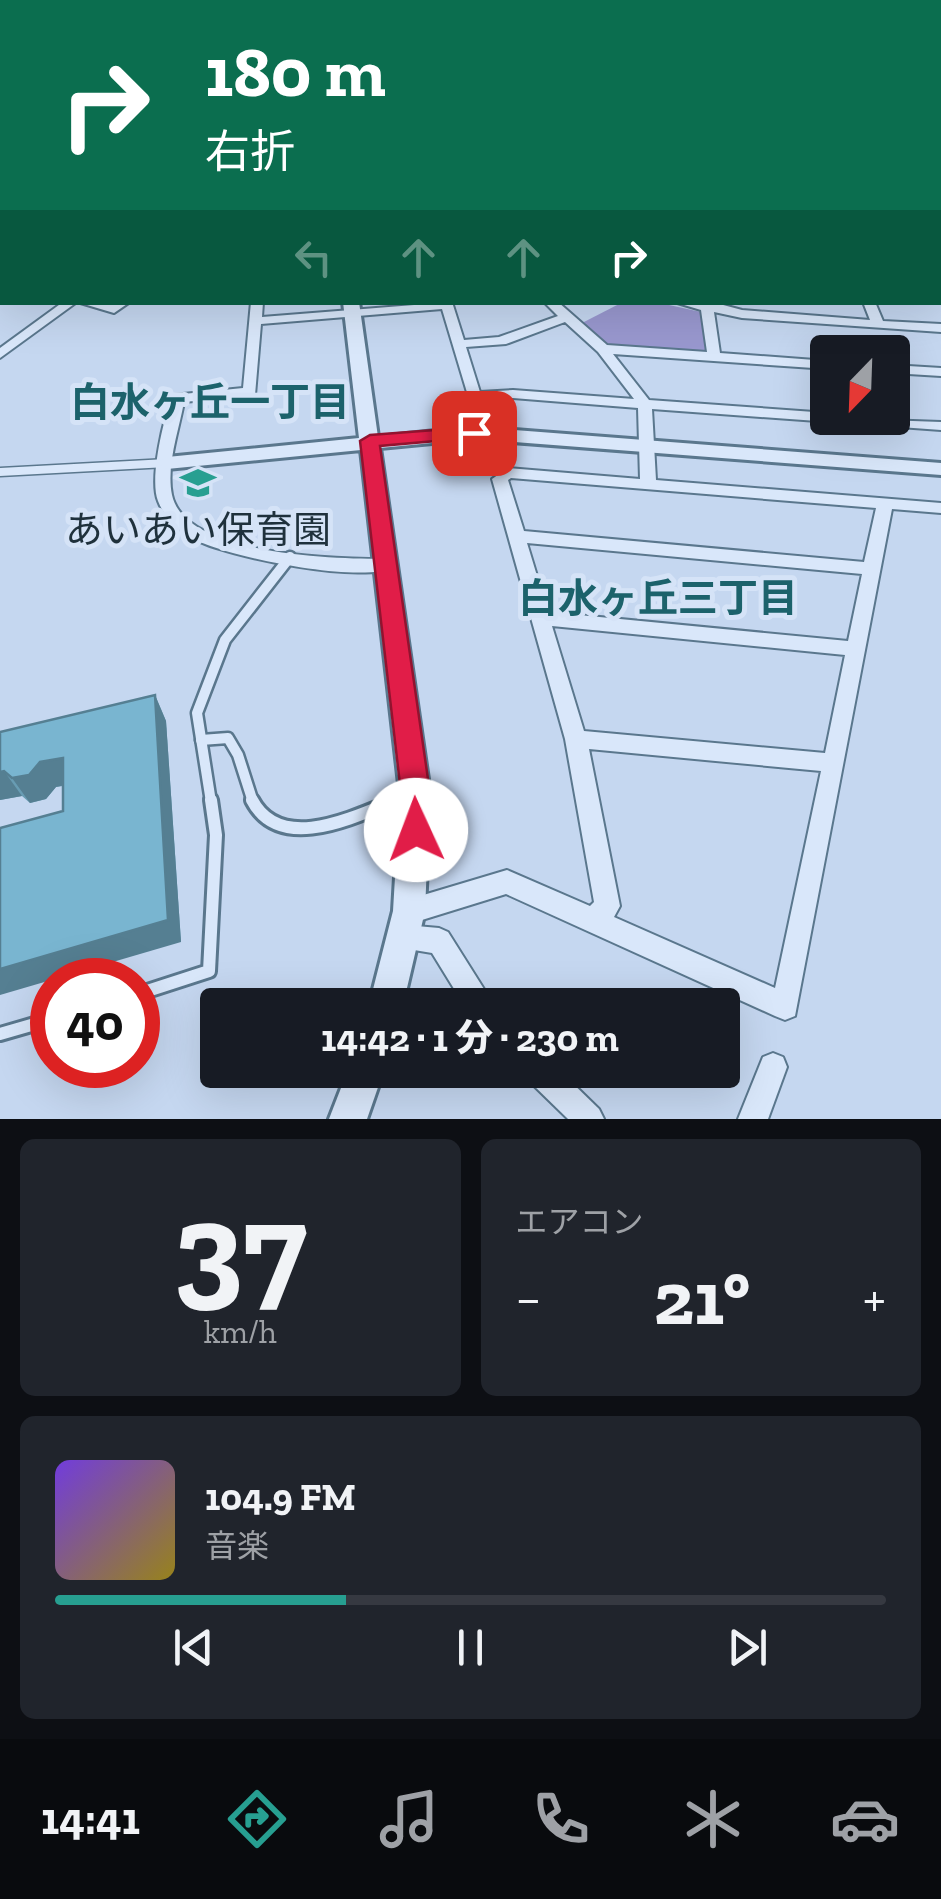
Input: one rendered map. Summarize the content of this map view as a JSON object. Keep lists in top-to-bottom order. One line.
{"districts":["白水ヶ丘一丁目","白水ヶ丘三丁目"],"places":{"school or university":["あいあい保育園"]},"north":"bottom left","page":{"turn":["180 m","右折"],"limit":"40","trip":"14:42 · 1 分 · 230 m","tile":[["37","km/h"],"エアコン"],"heat":["−","21°","+"],"song":["104.9 FM","音楽"],"tabs":"14:41"}}
